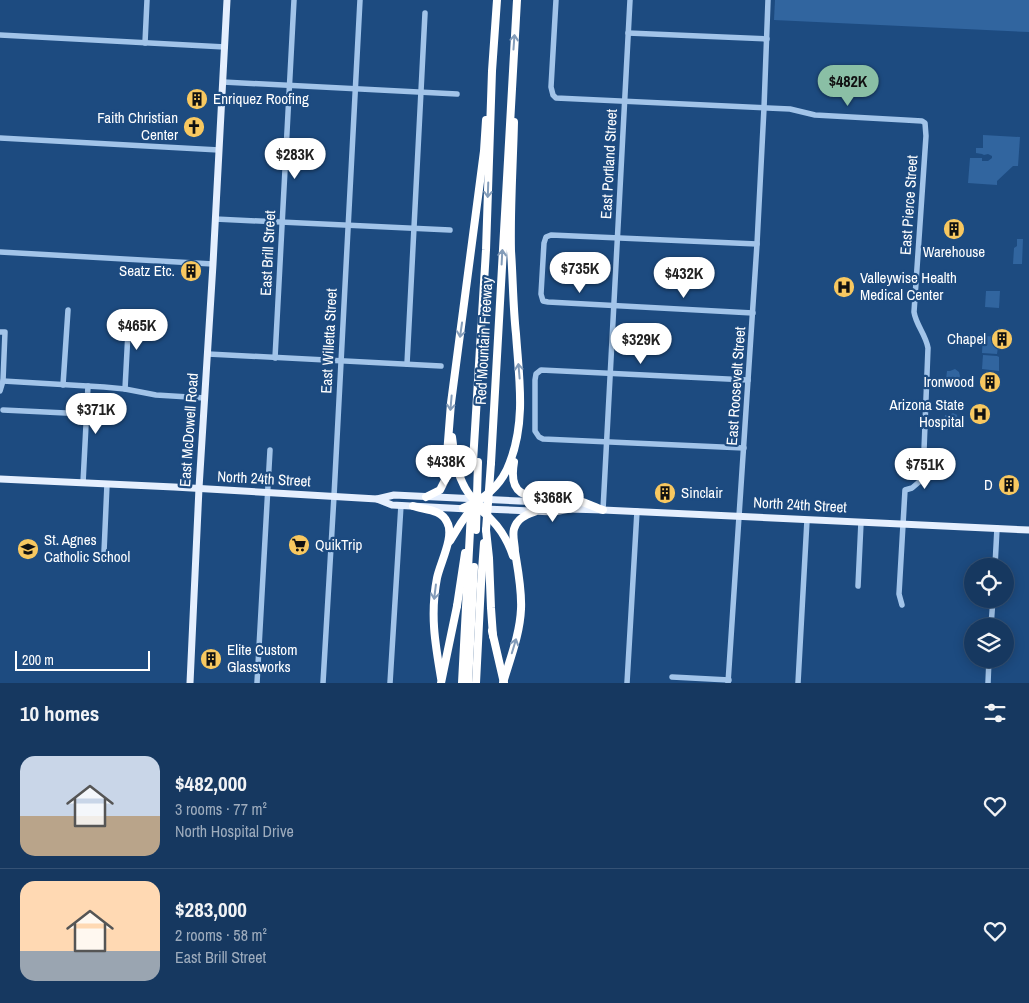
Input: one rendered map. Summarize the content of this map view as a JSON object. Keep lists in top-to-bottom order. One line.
{"streets":{"highway":["Red Mountain Freeway"],"main road":["East McDowell Road","North 24th Street"],"street":["East Portland Street","East Pierce Street","East Brill Street","East Willetta Street","East Roosevelt Street"]},"crossings":[["East Portland Street","North 24th Street"],["East Pierce Street","East Roosevelt Street"],["East Pierce Street","North 24th Street"],["East Willetta Street","North 24th Street"],["Red Mountain Freeway","North 24th Street"],["East Roosevelt Street","North 24th Street"],["East McDowell Road","North 24th Street"]],"places":{"building":["Enriquez Roofing","Warehouse","Seatz Etc.","Chapel","Ironwood","D","Sinclair","Elite Custom Glassworks"],"church":["Faith Christian Center"],"hospital":["Valleywise Health Medical Center","Arizona State Hospital"],"supermarket":["QuikTrip"],"school or university":["St. Agnes Catholic School"]},"scale_bar":"200 m","page":{"price":["$482K","$283K","$735K","$432K","$465K","$329K","$371K","$438K","$751K","$368K"],"scale":"200 m","heading":"10 homes","list":[{"name":"$482,000","note":"3 rooms · 77 m² · North Hospital Drive"},{"name":"$283,000","note":"2 rooms · 58 m² · East Brill Street"}]}}
